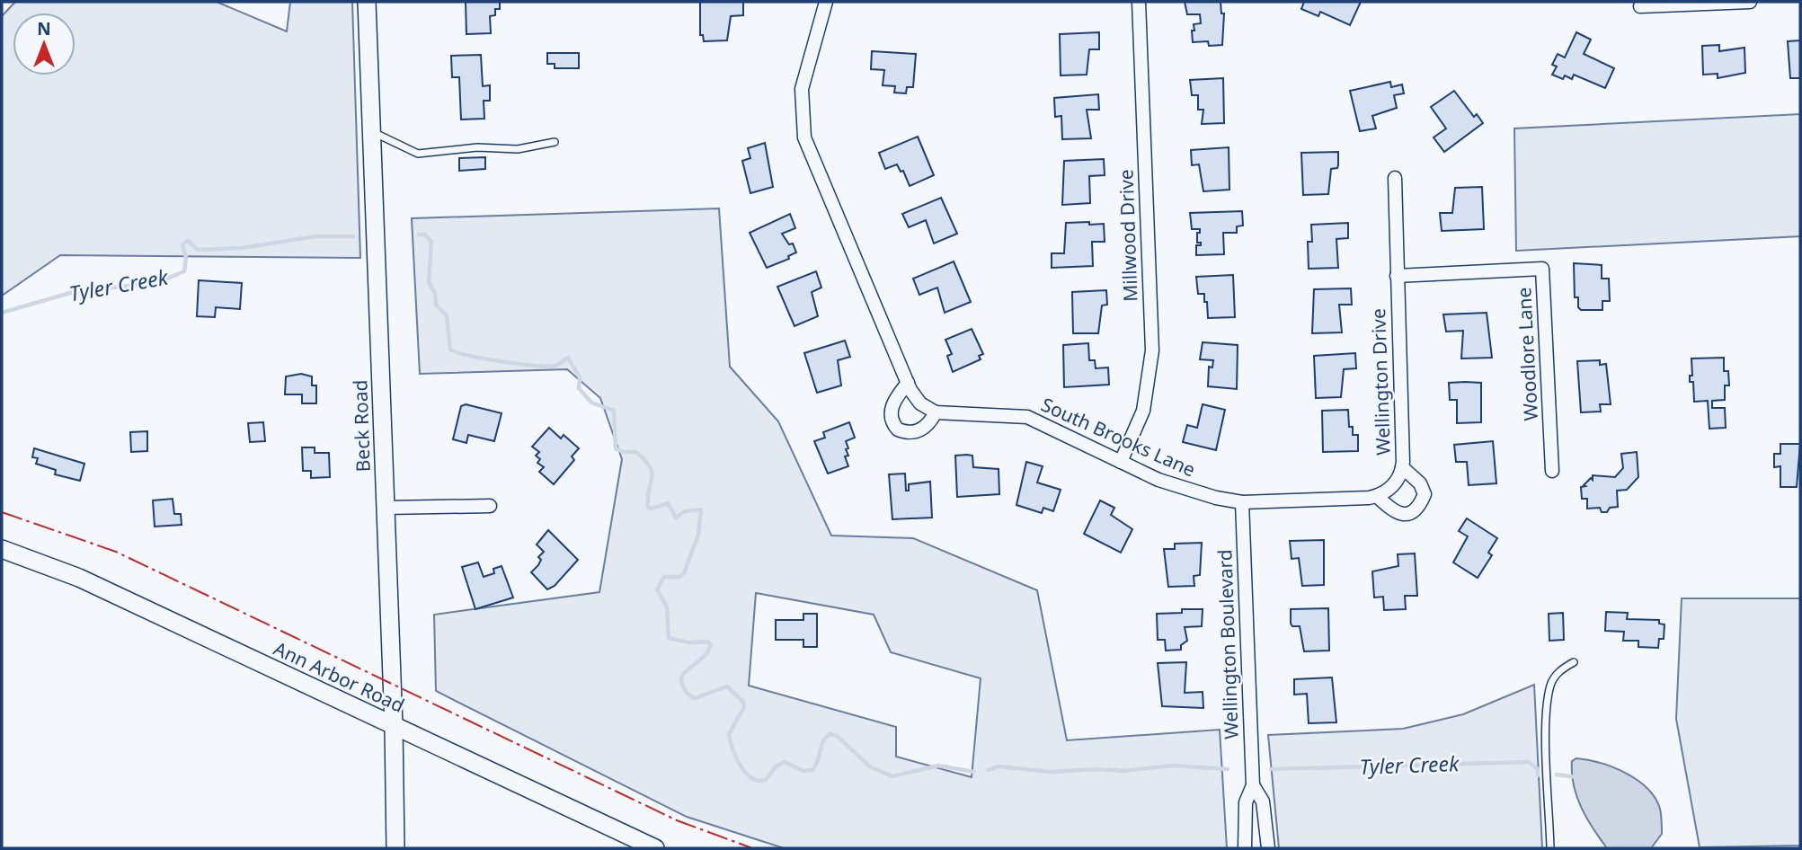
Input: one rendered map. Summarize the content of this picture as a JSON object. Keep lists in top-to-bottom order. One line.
{"streets":{"main road":["Beck Road","Ann Arbor Road"],"street":["Millwood Drive","Woodlore Lane","Wellington Drive","South Brooks Lane","Wellington Boulevard"]},"crossings":[["Millwood Drive","South Brooks Lane"],["Woodlore Lane","Wellington Drive"],["Wellington Drive","South Brooks Lane"],["Beck Road","Ann Arbor Road"],["South Brooks Lane","Wellington Boulevard"]],"water":["Tyler Creek"],"north":"top"}
